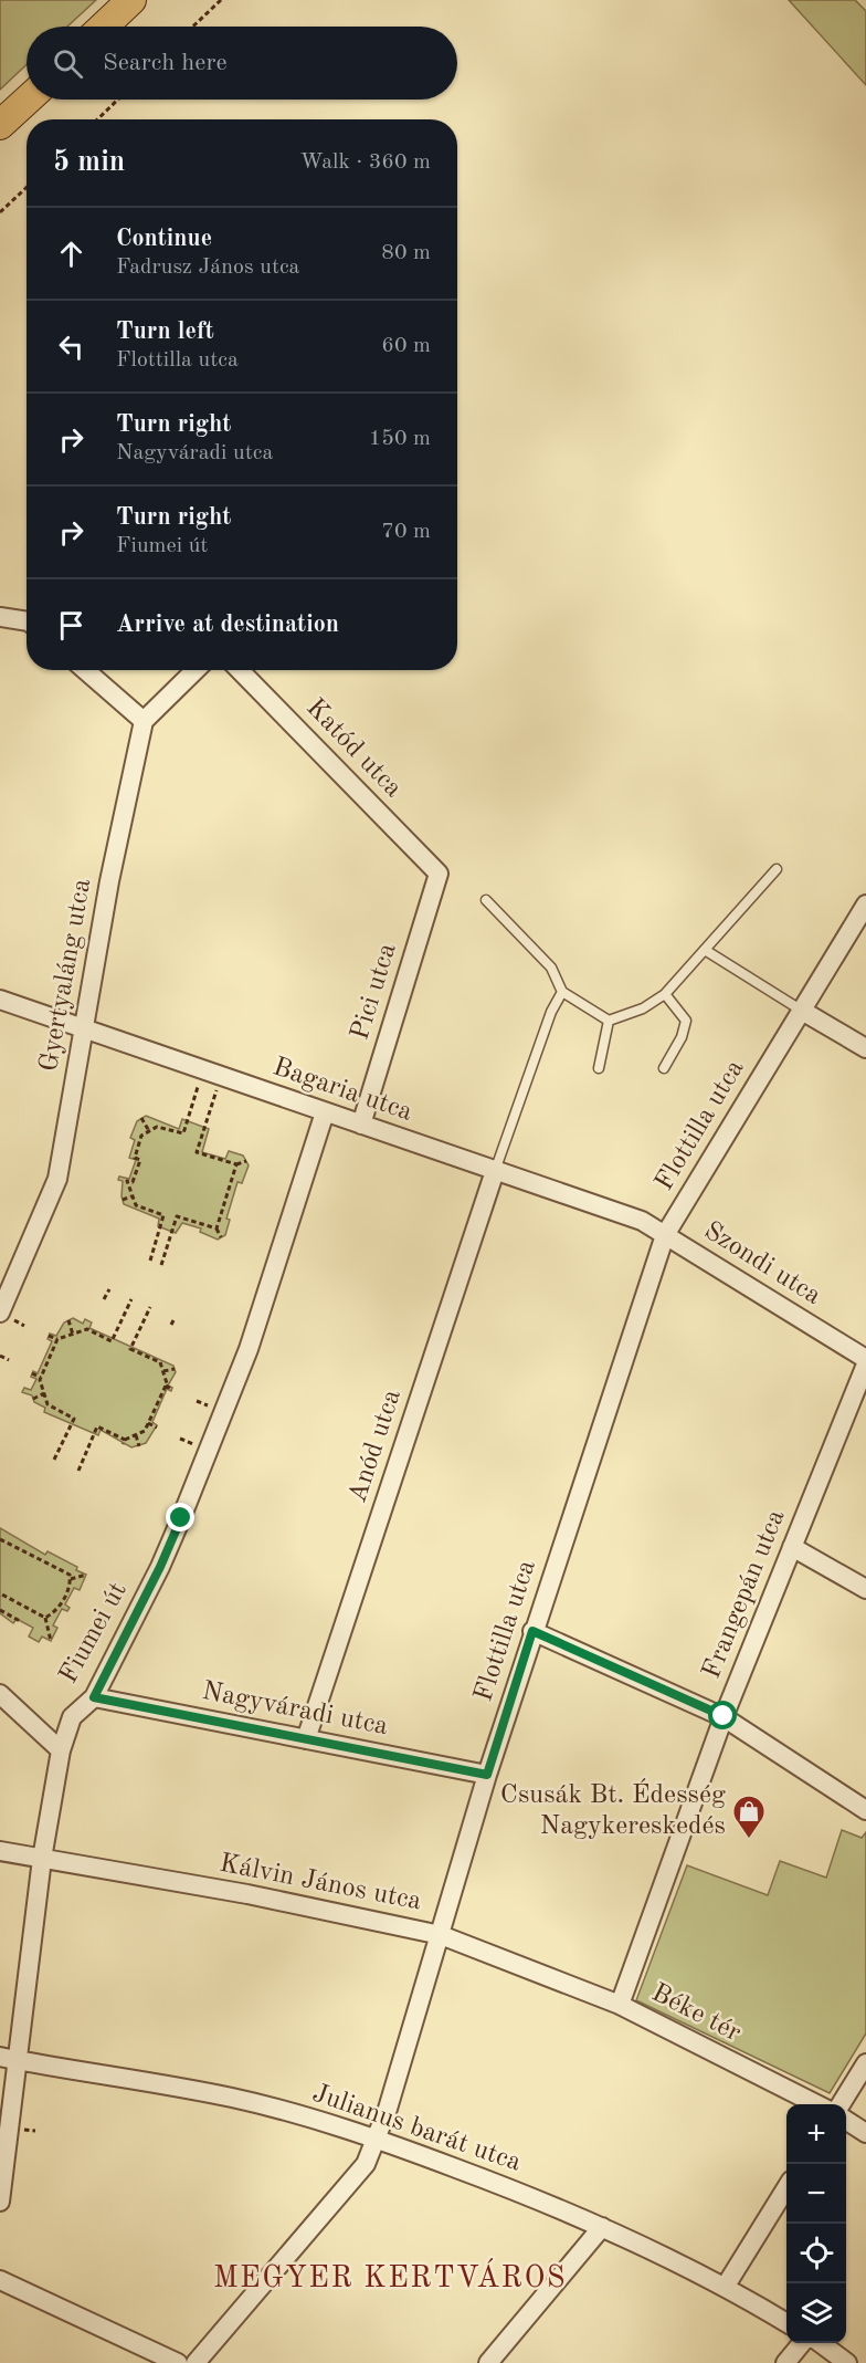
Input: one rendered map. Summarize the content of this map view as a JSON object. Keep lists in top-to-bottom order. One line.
{"streets":{"street":["Katód utca","Gyertyaláng utca","Pici utca","Bagaria utca","Flottilla utca","Szondi utca","Anód utca","Frangepán utca","Fiumei út","Nagyváradi utca","Kálvin János utca","Béke tér","Julianus barát utca"]},"crossings":[["Katód utca","Pici utca"],["Gyertyaláng utca","Bagaria utca"],["Pici utca","Bagaria utca"],["Bagaria utca","Flottilla utca"],["Bagaria utca","Szondi utca"],["Bagaria utca","Anód utca"],["Bagaria utca","Fiumei út"],["Flottilla utca","Szondi utca"],["Flottilla utca","Nagyváradi utca"],["Flottilla utca","Kálvin János utca"],["Flottilla utca","Julianus barát utca"],["Szondi utca","Frangepán utca"],["Anód utca","Nagyváradi utca"],["Frangepán utca","Béke tér"],["Fiumei út","Nagyváradi utca"],["Fiumei út","Kálvin János utca"],["Fiumei út","Julianus barát utca"],["Kálvin János utca","Béke tér"]],"districts":["MEGYER KERTVÁROS"],"places":{"shop":["Csusák Bt. Édesség Nagykereskedés"]},"page":{"search":"Search here","heading":["5 min","Walk · 360 m"],"list":[["Continue","Fadrusz János utca","80 m"],["Turn left","Flottilla utca","60 m"],["Turn right","Nagyváradi utca","150 m"],["Turn right","Fiumei út","70 m"],"Arrive at destination"],"map_buttons":["+","−"]}}
